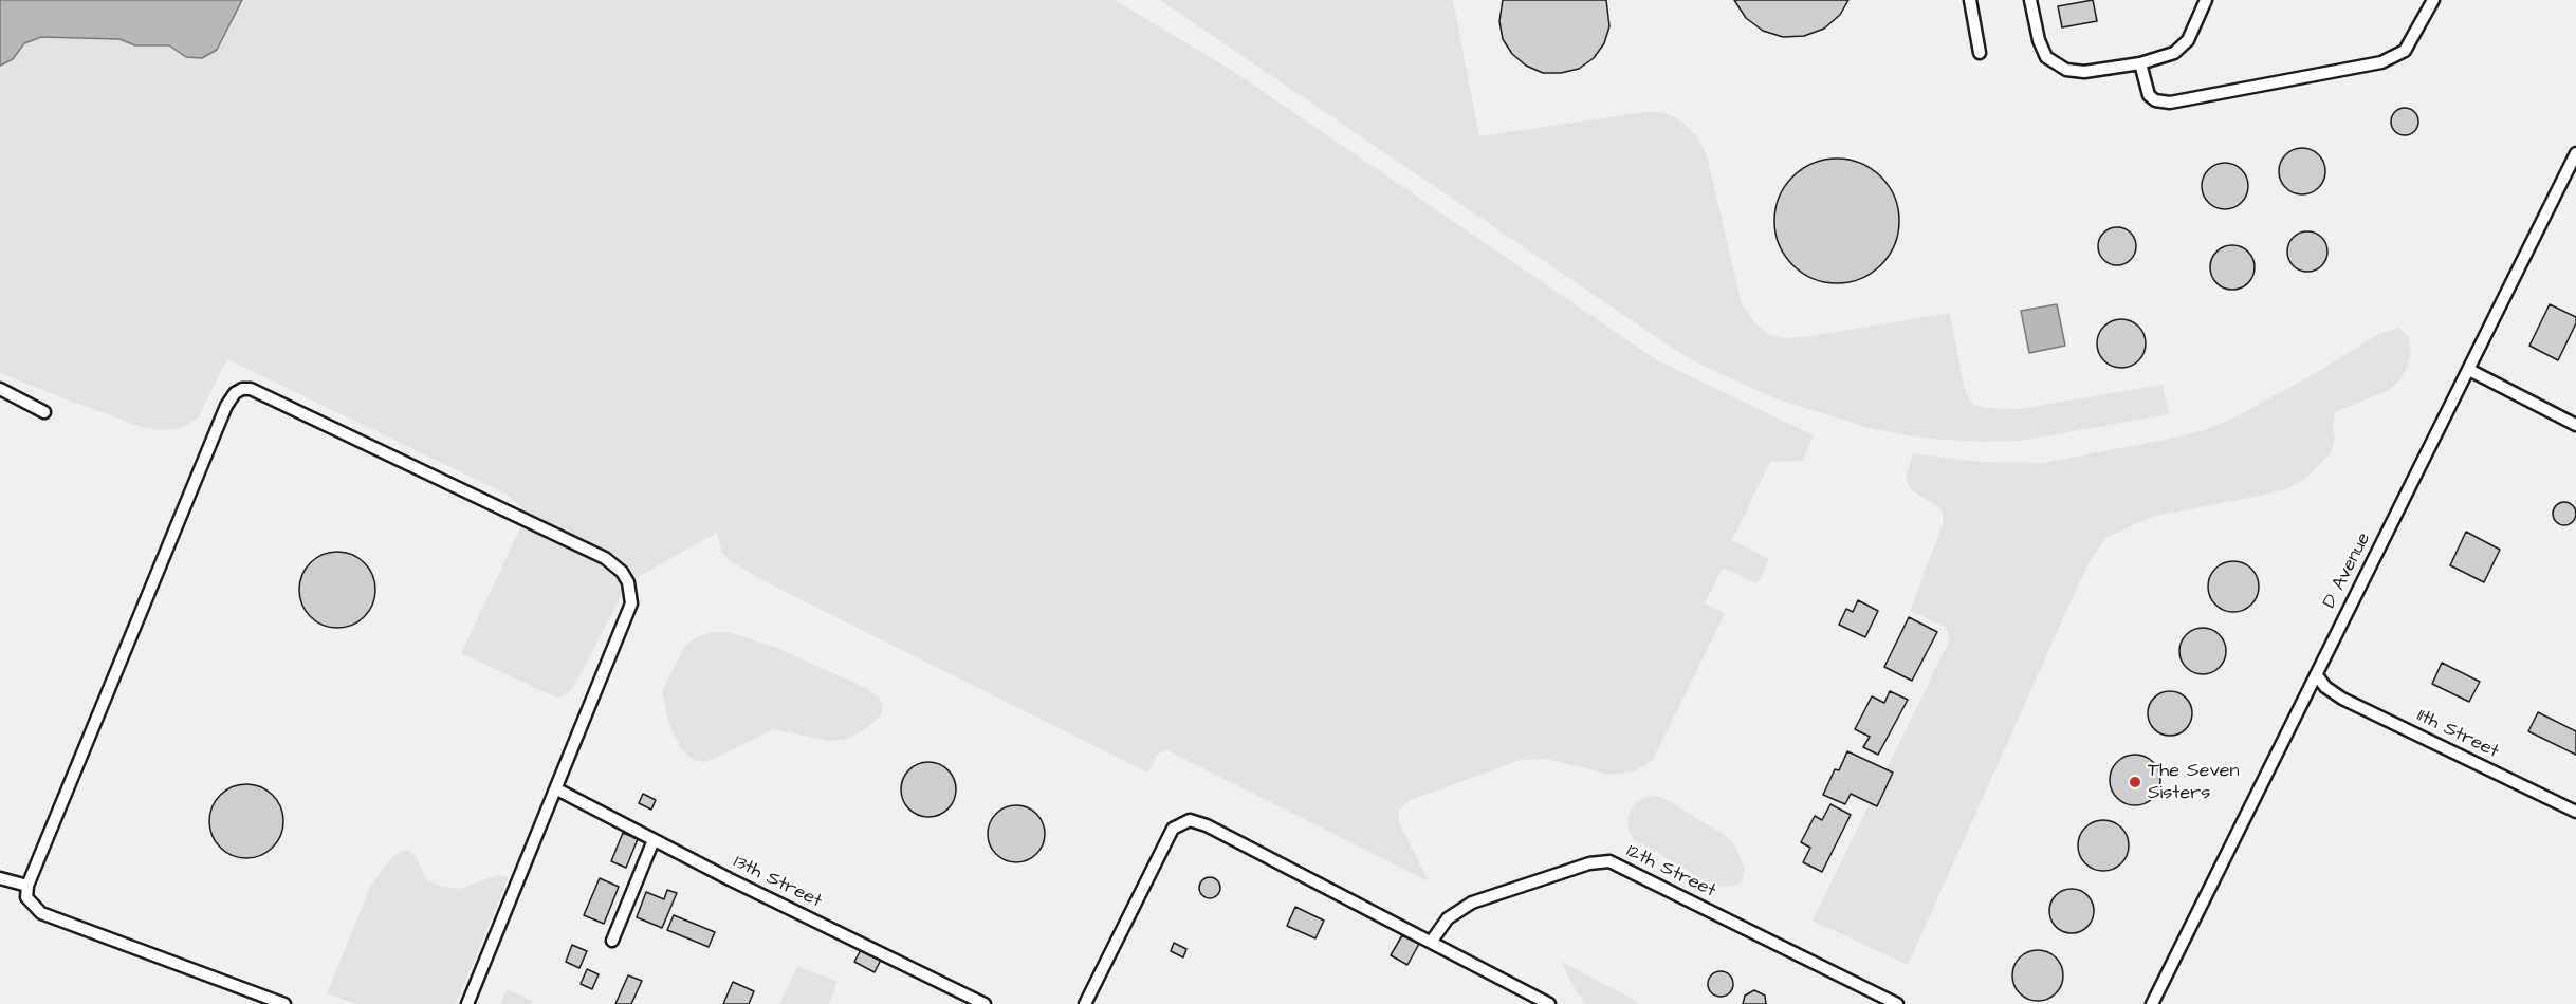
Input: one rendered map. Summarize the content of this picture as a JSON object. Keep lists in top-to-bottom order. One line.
{"streets":{"lane":["D Avenue","11th Street","12th Street","13th Street"]},"crossings":[["D Avenue","11th Street"]],"places":["The Seven Sisters"]}
